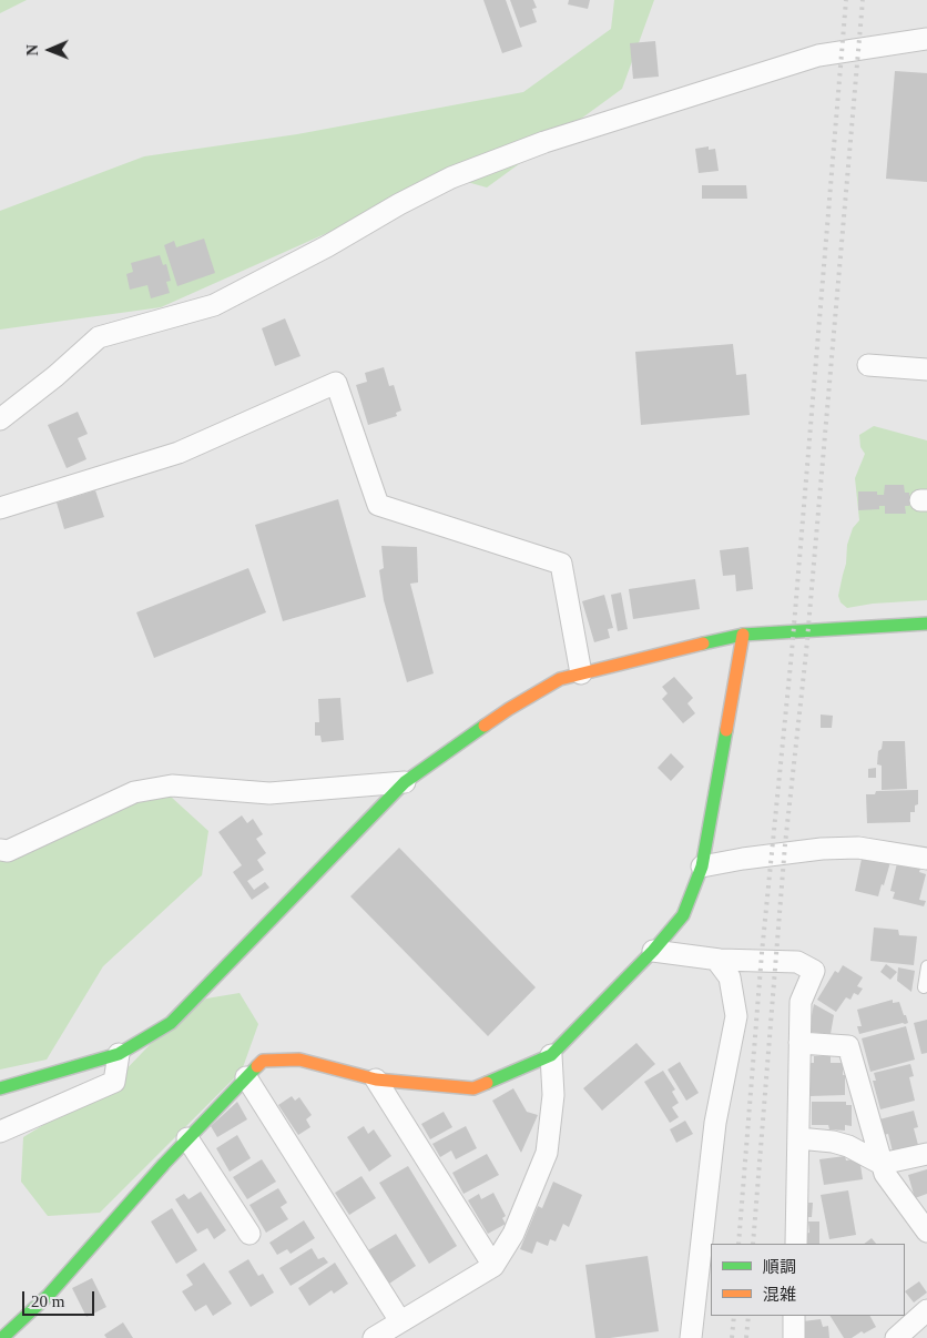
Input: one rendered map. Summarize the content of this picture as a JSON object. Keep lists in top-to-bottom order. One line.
{"legend":["順調","混雑"],"scale_bar":"20 m","north":"left"}
